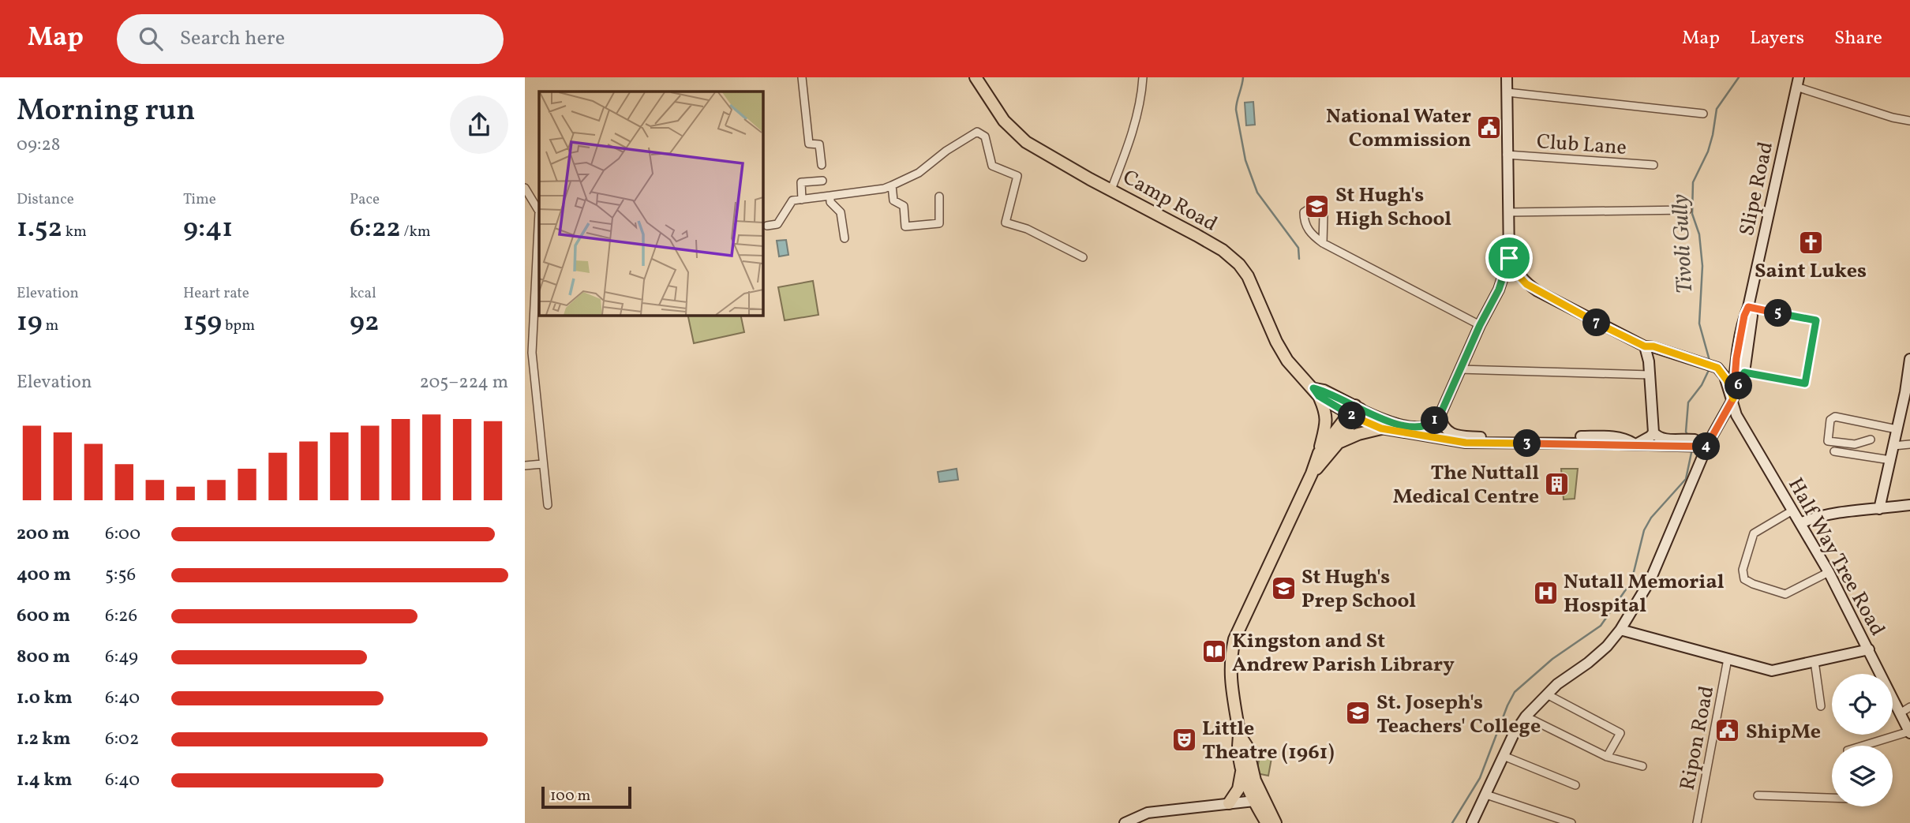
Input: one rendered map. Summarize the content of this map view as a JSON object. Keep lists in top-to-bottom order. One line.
{"streets":{"main road":["Slipe Road","Camp Road","Half Way Tree Road"],"street":["Club Lane","Ripon Road"]},"crossings":[["Slipe Road","Half Way Tree Road"]],"water":["Tivoli Gully"],"places":{"public building":["National Water Commission","ShipMe"],"school or university":["St Hugh's High School","St Hugh's Prep School","St. Joseph's Teachers' College"],"church":["Saint Lukes"],"building":["The Nuttall Medical Centre"],"hospital":["Nutall Memorial Hospital"],"library":["Kingston and St Andrew Parish Library"],"theatre":["Little Theatre (1961)"]},"scale_bar":"100 m","page":{"header":"Map","search":"Search here","nav":["Map","Layers","Share"],"heading":["Morning run","09:28"],"stats":[["Distance","1.52 km"],["Time","9:41"],["Pace","6:22 /km"],["Elevation","19 m"],["Heart rate","159 bpm"],["kcal","92"]],"pins":["5","7","6","2","1","3","4"],"chart":["Elevation","205–224 m"],"list":[{"name":"200 m","note":"6:00"},{"name":"400 m","note":"5:56"},{"name":"600 m","note":"6:26"},{"name":"800 m","note":"6:49"},{"name":"1.0 km","note":"6:40"},{"name":"1.2 km","note":"6:02"},{"name":"1.4 km","note":"6:40"}],"scale":"100 m"}}
